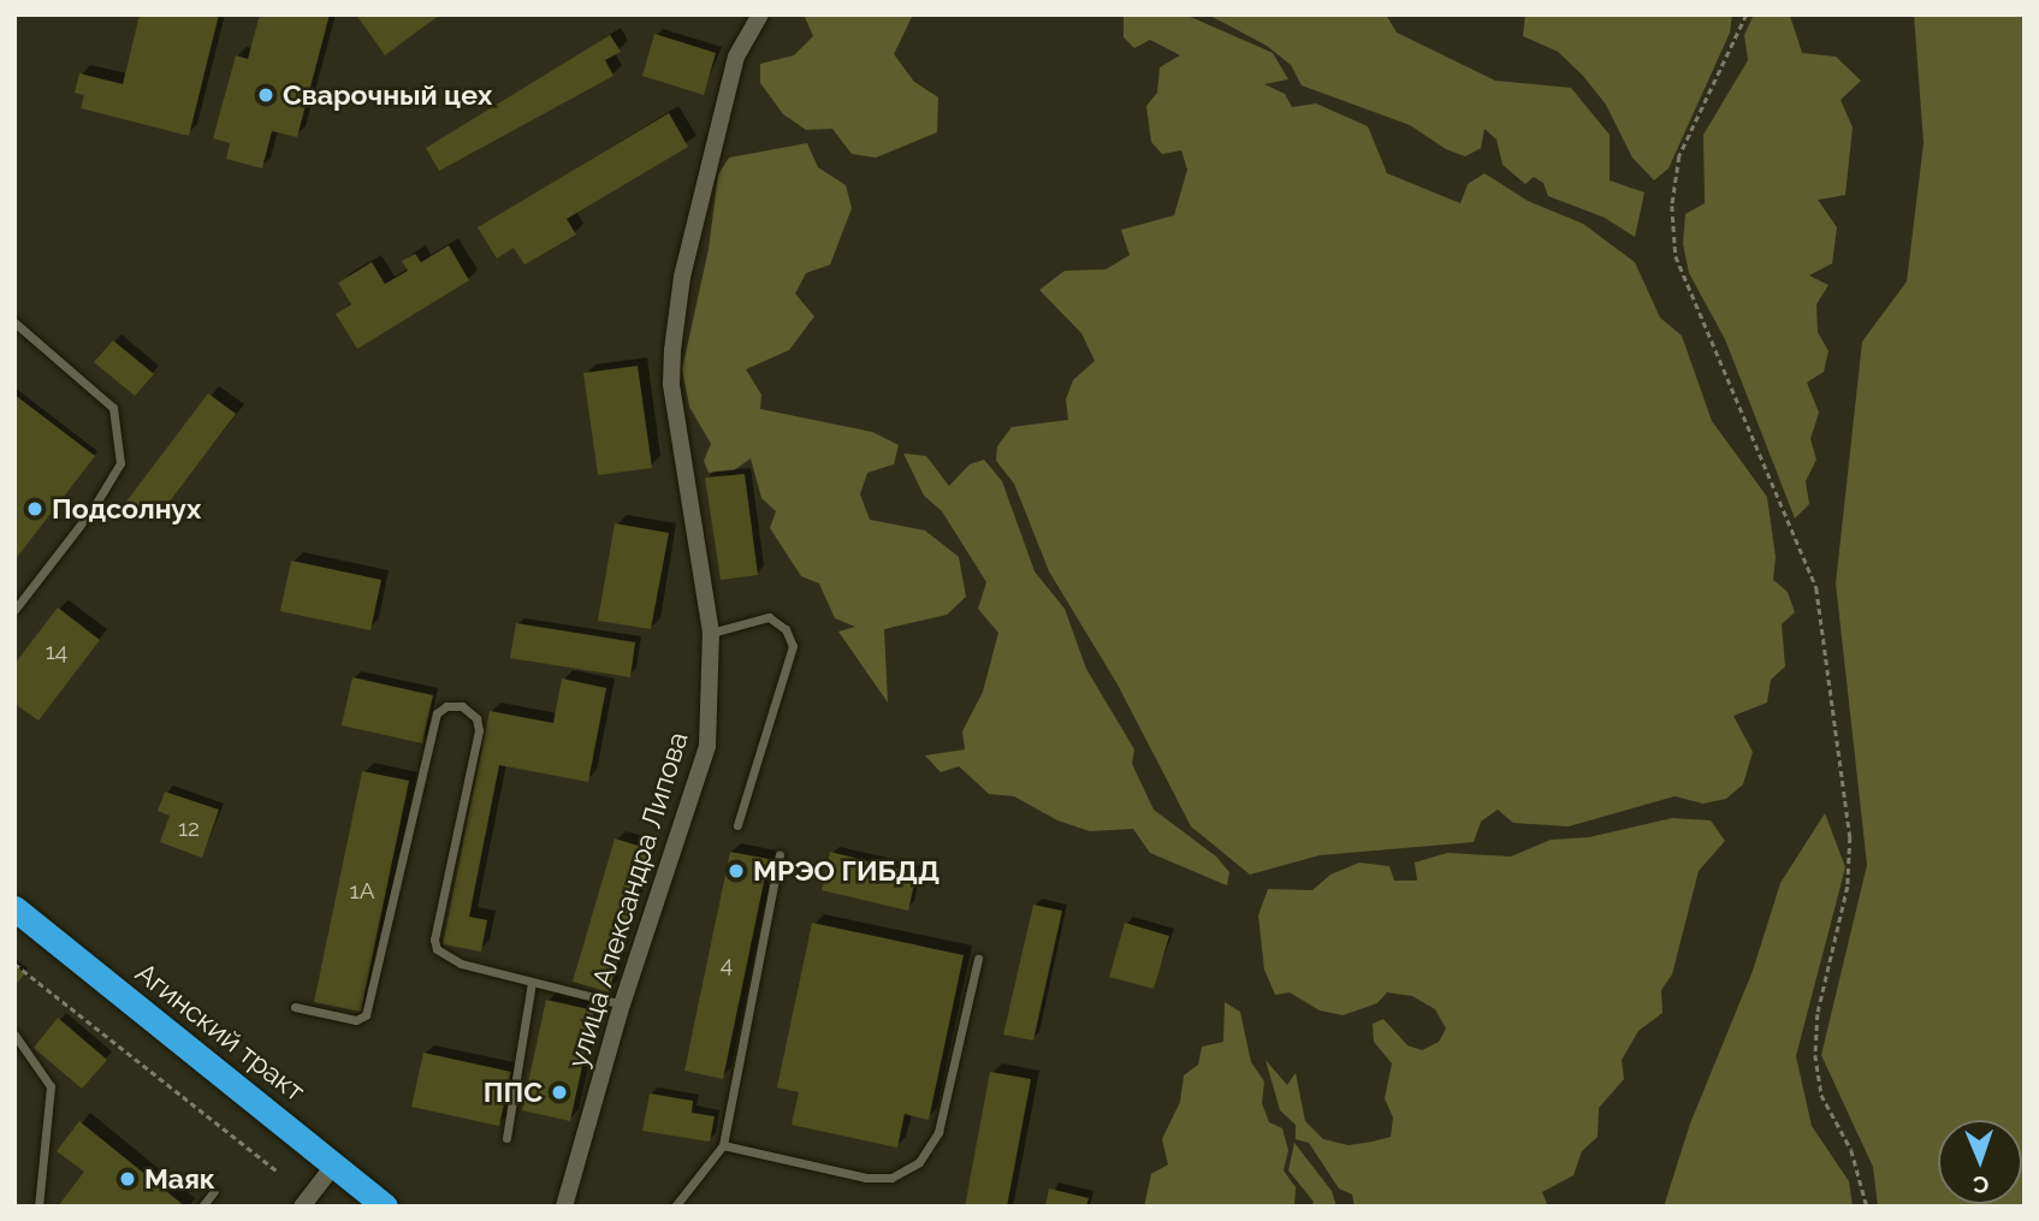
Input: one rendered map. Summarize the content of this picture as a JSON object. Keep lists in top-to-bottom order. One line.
{"streets":{"highway":["Агинский тракт"],"street":["улица Александра Липова"]},"places":["Сварочный цех","Подсолнух","МРЭО ГИБДД","ППС","Маяк"],"house_numbers":["14","12","1А","4"],"north":"bottom"}
